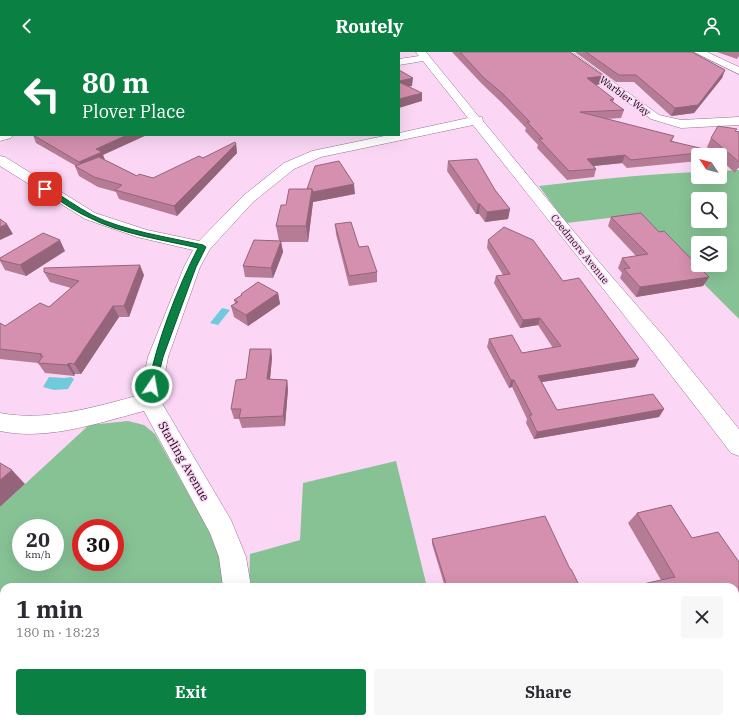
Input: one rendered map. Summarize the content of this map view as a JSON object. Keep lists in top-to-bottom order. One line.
{"streets":{"street":["Warbler Way","Coedmore Avenue","Starling Avenue"]},"north":"top left","page":{"header":"Routely","turn":["80 m","Plover Place"],"speed":"20 km/h","limit":"30","heading":["1 min","180 m · 18:23"],"buttons":["Exit","Share"]}}
